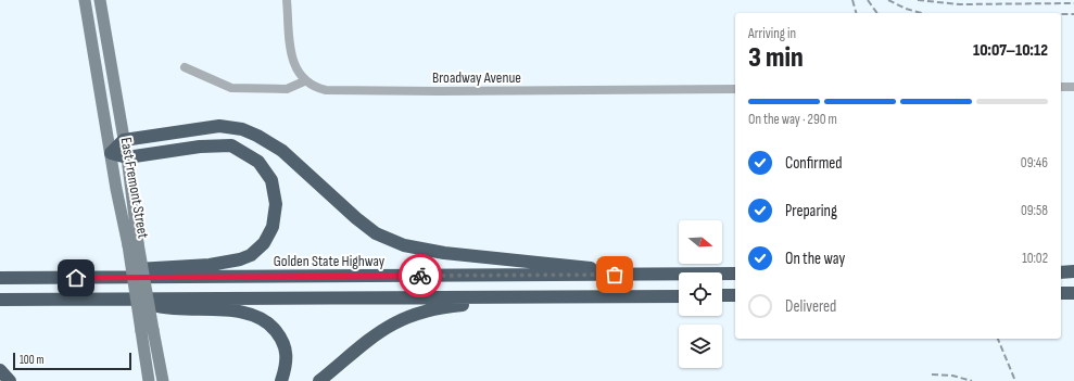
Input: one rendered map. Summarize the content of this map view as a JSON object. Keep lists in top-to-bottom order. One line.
{"streets":{"highway":["Golden State Highway"],"main road":["East Fremont Street"],"street":["Broadway Avenue"]},"scale_bar":"100 m","north":"right","page":{"heading":["3 min","Arriving in","10:07–10:12"],"bar":"On the way · 290 m","list":[["Confirmed","09:46"],["Preparing","09:58"],["On the way","10:02"],"Delivered"],"scale":"100 m"}}
